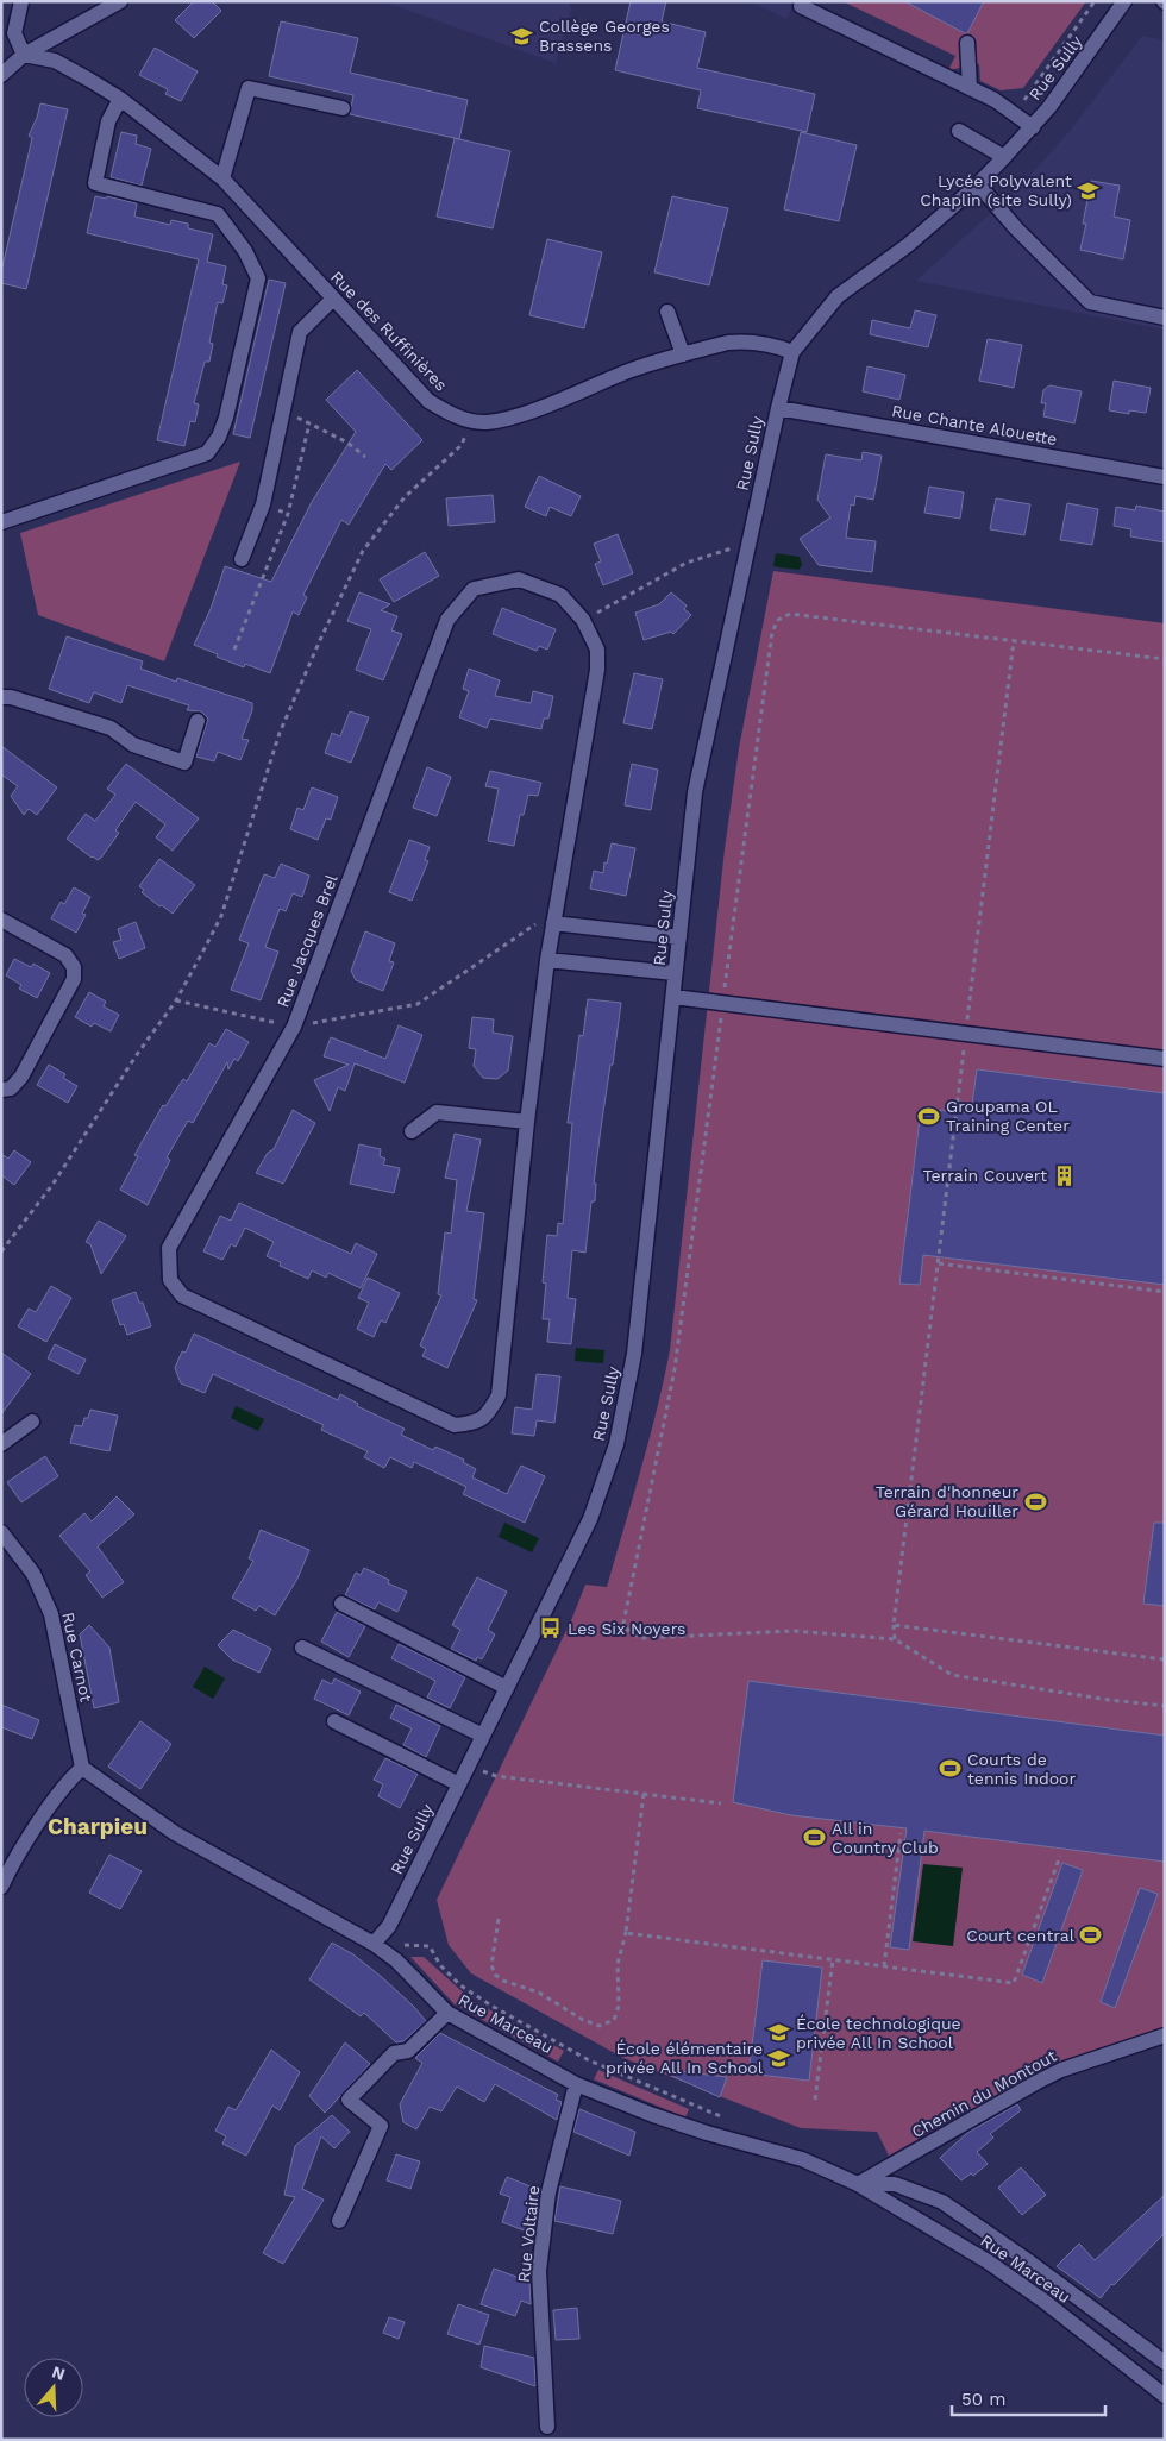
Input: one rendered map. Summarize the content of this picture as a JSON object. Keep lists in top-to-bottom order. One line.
{"streets":{"street":["Rue Sully","Rue des Ruffinières","Rue Chante Alouette","Rue Jacques Brel","Rue Carnot","Rue Marceau","Chemin du Montout","Rue Voltaire"]},"crossings":[["Rue Sully","Rue des Ruffinières"],["Rue Sully","Rue Chante Alouette"],["Rue Sully","Rue Marceau"],["Rue Carnot","Rue Marceau"],["Rue Marceau","Chemin du Montout"],["Rue Marceau","Rue Voltaire"]],"districts":["Charpieu"],"places":{"school or university":["Collège Georges Brassens","Lycée Polyvalent Chaplin (site Sully)","École technologique privée All In School","École élémentaire privée All In School"],"sports":["Groupama OL Training Center","Terrain d'honneur Gérard Houiller","Courts de tennis Indoor","All in Country Club","Court central"],"building":["Terrain Couvert"],"bus stop":["Les Six Noyers"]},"scale_bar":"50 m","north":"top"}
